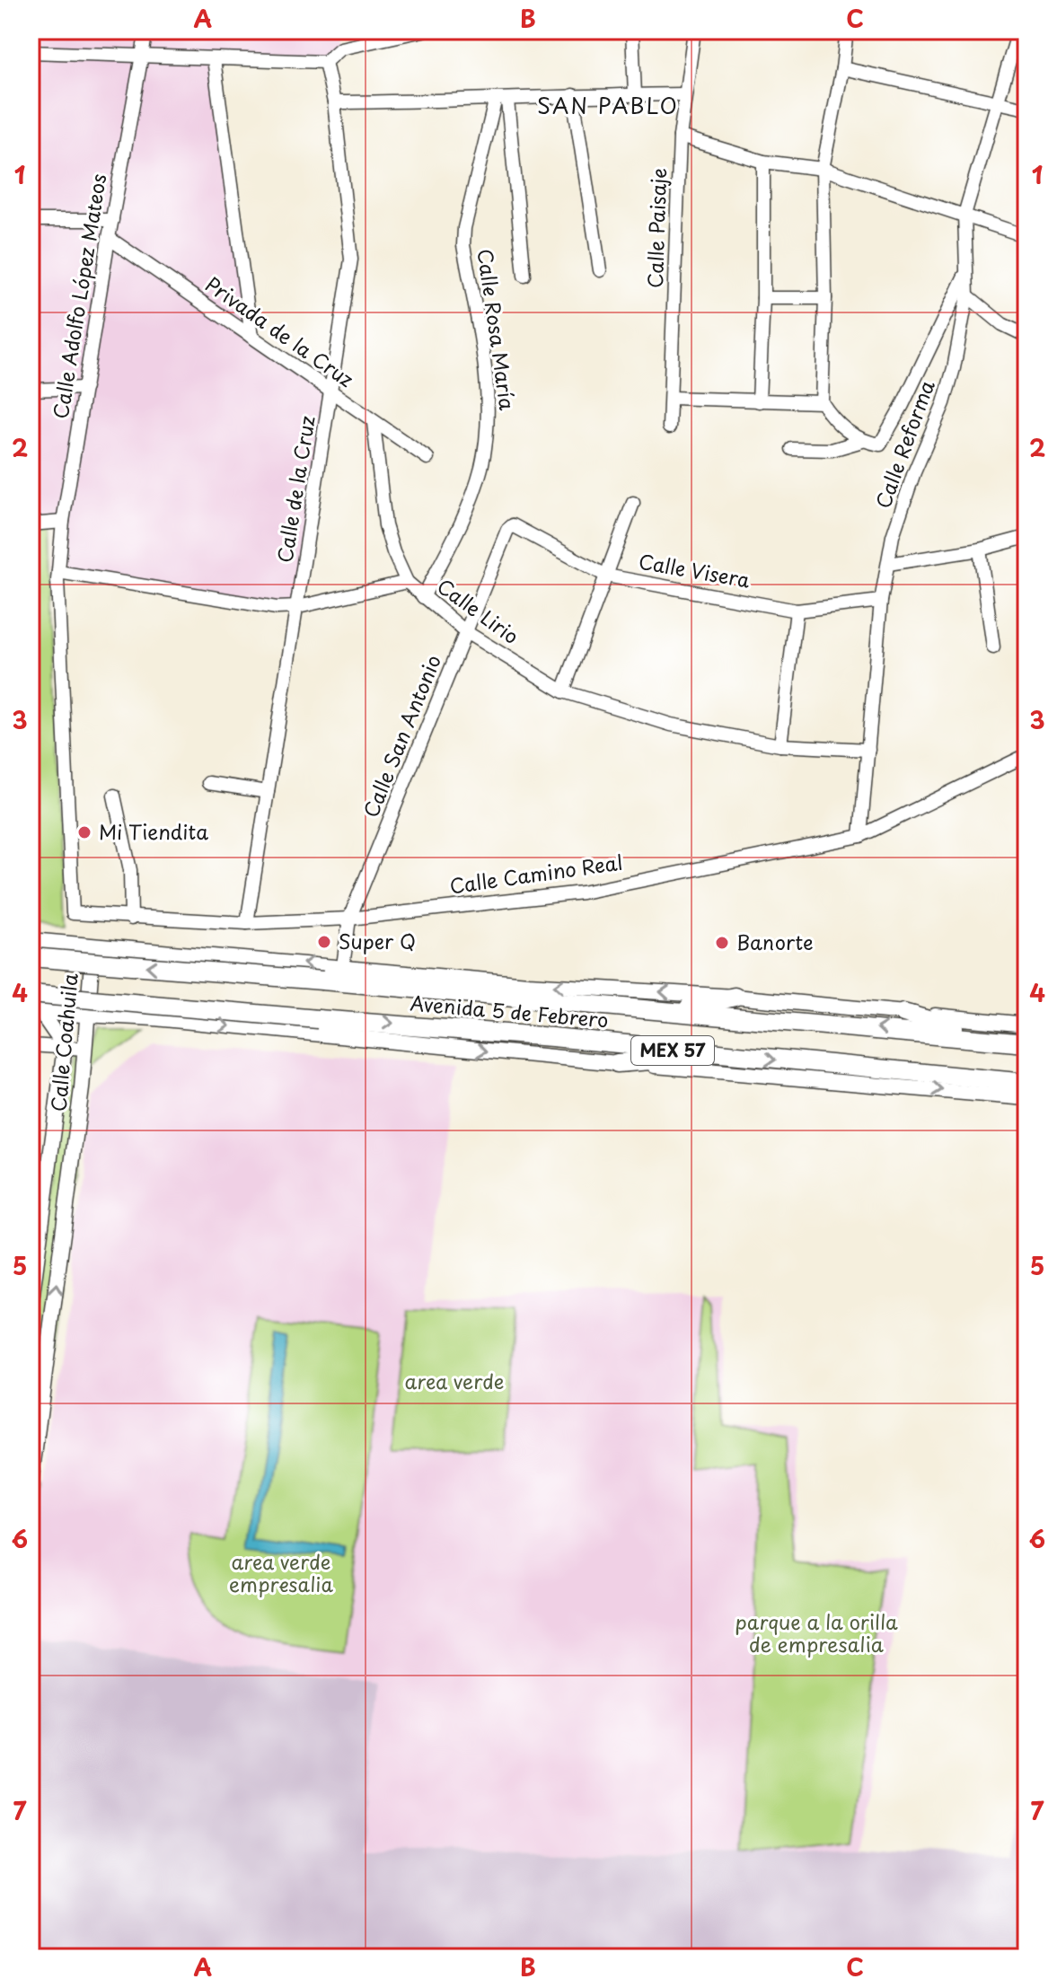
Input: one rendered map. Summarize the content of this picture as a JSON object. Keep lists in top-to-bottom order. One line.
{"streets":{"highway":["Avenida 5 de Febrero","MEX 57"],"main road":["Calle Coahuila"],"street":["Calle Paisaje","Calle Adolfo López Mateos","Calle Rosa María","Privada de la Cruz","Calle Reforma","Calle de la Cruz","Calle Visera","Calle Lirio","Calle San Antonio","Calle Camino Real"]},"crossings":[["Calle Adolfo López Mateos","Privada de la Cruz"],["Calle Adolfo López Mateos","Calle Lirio"],["Calle Adolfo López Mateos","Calle Camino Real"],["Calle Rosa María","Calle Lirio"],["Privada de la Cruz","Calle de la Cruz"],["Calle Reforma","Calle Visera"],["Calle Reforma","Calle Lirio"],["Calle Reforma","Calle Camino Real"],["Calle de la Cruz","Calle Lirio"],["Calle de la Cruz","Calle Camino Real"],["Calle Visera","Calle San Antonio"],["Calle Lirio","Calle San Antonio"],["Calle San Antonio","Calle Camino Real"],["Calle San Antonio","Avenida 5 de Febrero"],["Avenida 5 de Febrero","Calle Coahuila"]],"districts":["SAN PABLO"],"parks":["area verde","area verde empresalia","parque a la orilla de empresalia"],"places":["Mi Tiendita","Super Q","Banorte"],"grid":{"columns":["A","B","C"],"rows":["1","2","3","4","5","6","7"]}}
